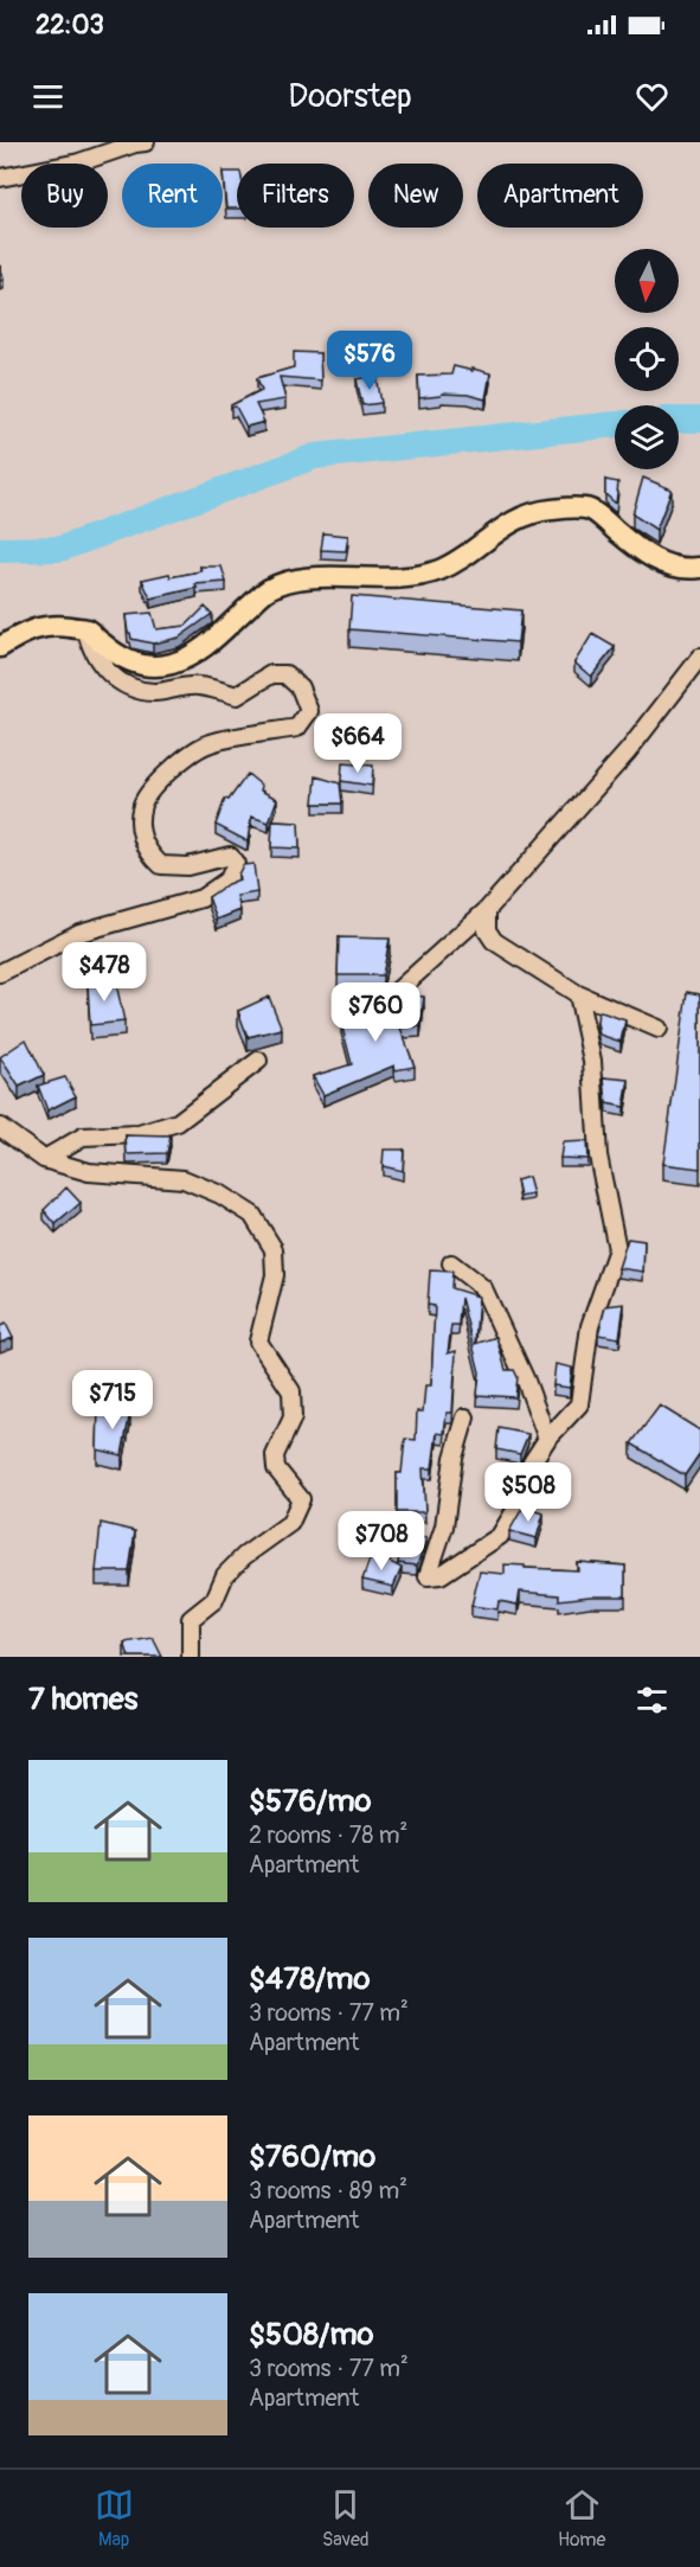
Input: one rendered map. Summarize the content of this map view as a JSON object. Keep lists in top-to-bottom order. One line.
{"north":"bottom","page":{"status":"22:03","header":"Doorstep","chip":["Buy","Rent","Filters","New","Apartment"],"price":["$576","$664","$478","$760","$715","$508","$708"],"heading":"7 homes","list":[{"name":"$576/mo","note":"2 rooms · 78 m² · Apartment"},{"name":"$478/mo","note":"3 rooms · 77 m² · Apartment"},{"name":"$760/mo","note":"3 rooms · 89 m² · Apartment"},{"name":"$508/mo","note":"3 rooms · 77 m² · Apartment"}],"tabs":["Map","Saved","Home"]}}
